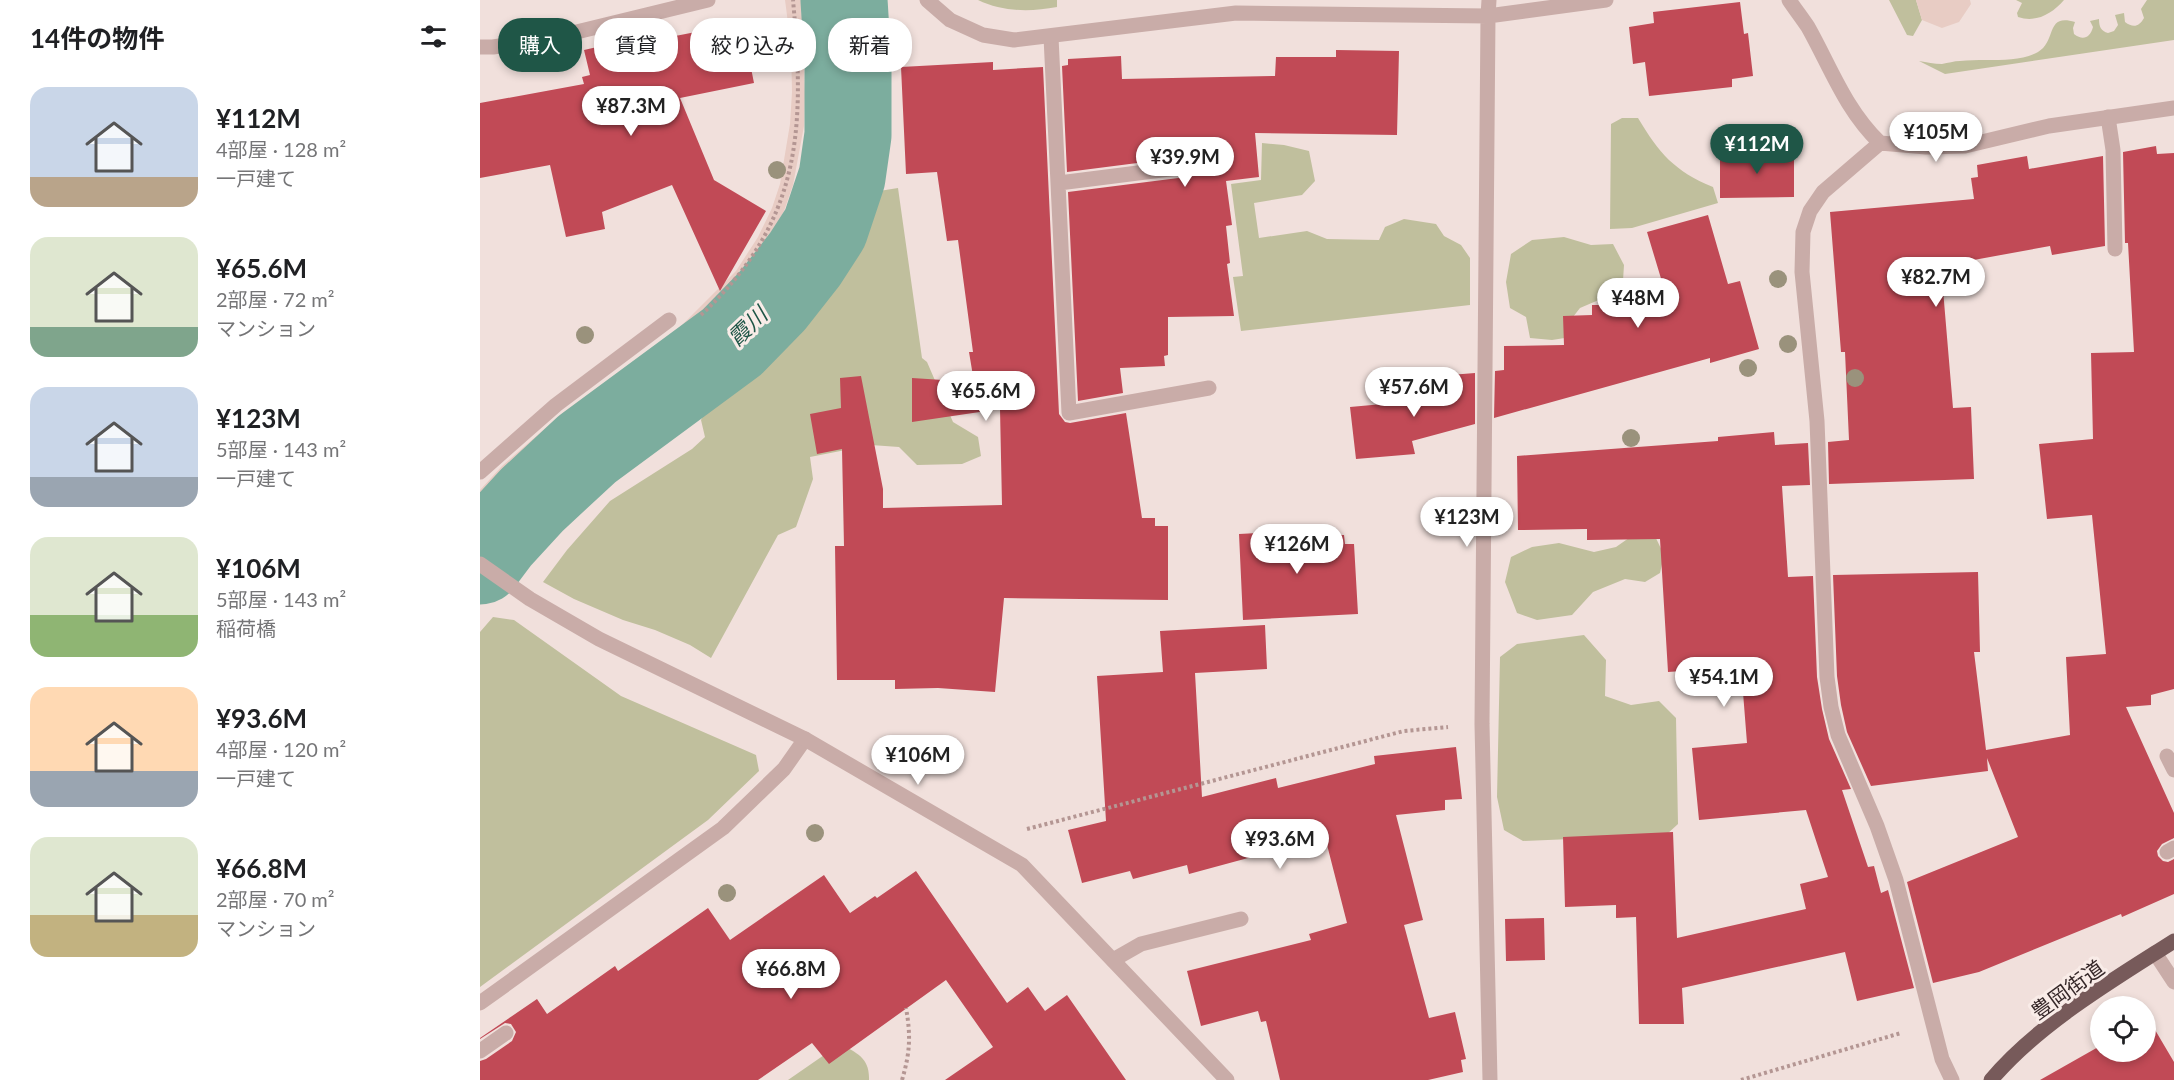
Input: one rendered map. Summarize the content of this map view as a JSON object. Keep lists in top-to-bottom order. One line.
{"streets":{"main road":["豊岡街道"]},"water":["霞川"],"page":{"heading":"14件の物件","chip":["購入","賃貸","絞り込み","新着"],"list":[{"name":"¥112M","note":"4部屋 · 128 m² · 一戸建て"},{"name":"¥65.6M","note":"2部屋 · 72 m² · マンション"},{"name":"¥123M","note":"5部屋 · 143 m² · 一戸建て"},{"name":"¥106M","note":"5部屋 · 143 m² · 稲荷橋"},{"name":"¥93.6M","note":"4部屋 · 120 m² · 一戸建て"},{"name":"¥66.8M","note":"2部屋 · 70 m² · マンション"}],"price":["¥87.3M","¥105M","¥112M","¥39.9M","¥82.7M","¥48M","¥57.6M","¥65.6M","¥123M","¥126M","¥54.1M","¥106M","¥93.6M","¥66.8M"]}}
